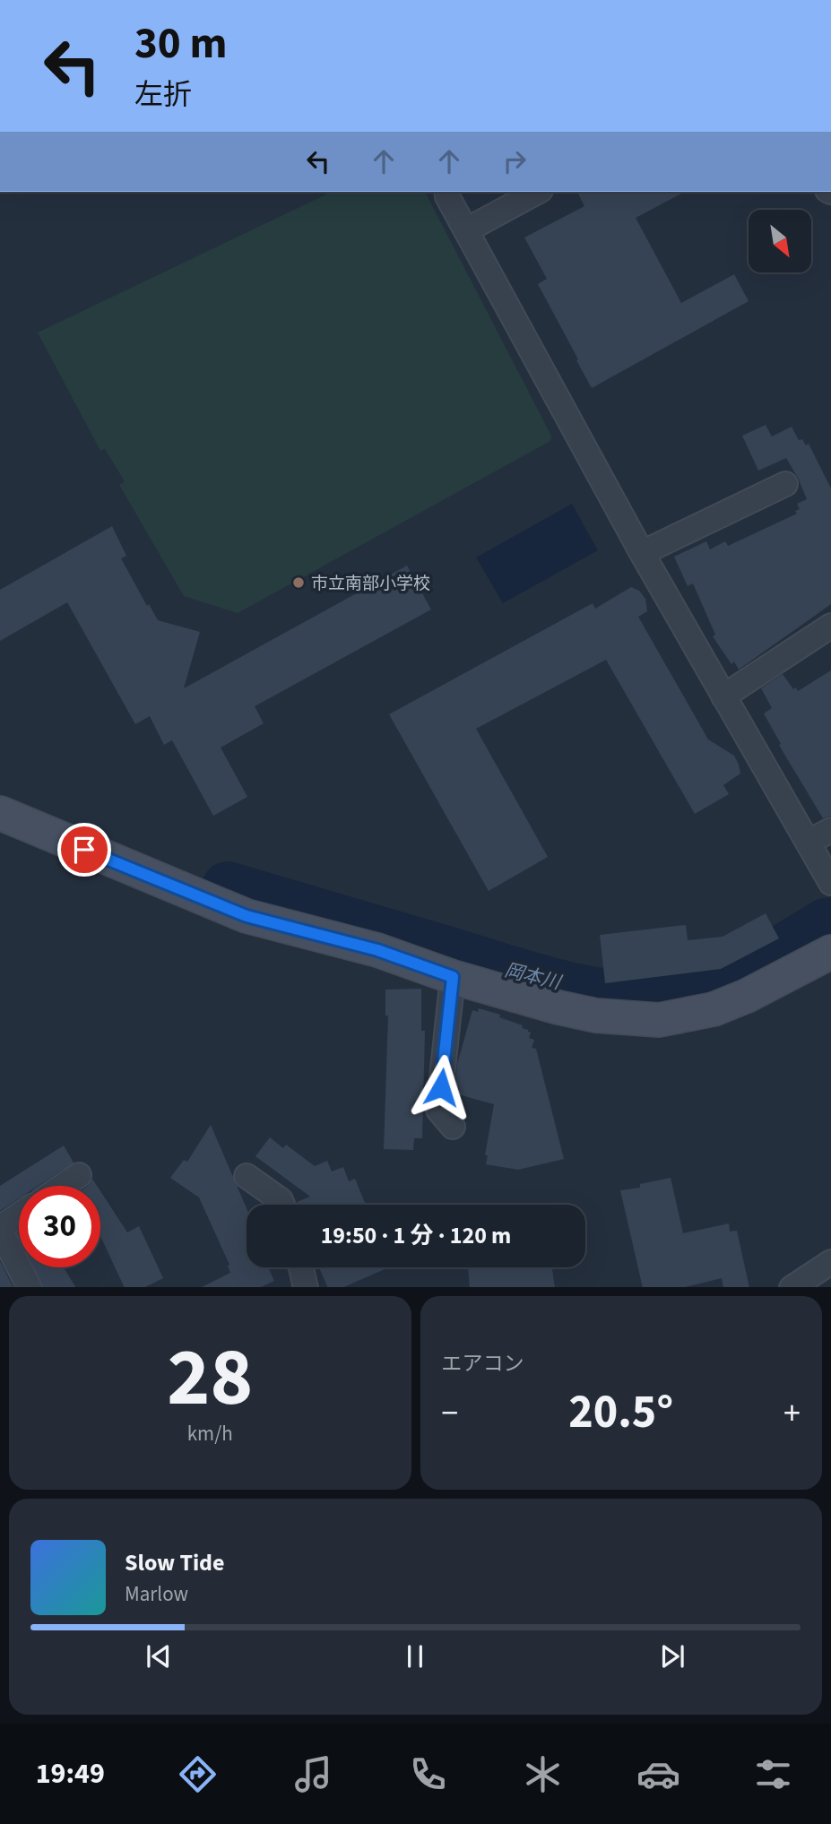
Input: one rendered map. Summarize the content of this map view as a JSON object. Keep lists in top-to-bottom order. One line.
{"water":["岡本川"],"places":["市立南部小学校"],"north":"bottom right","page":{"turn":["30 m","左折"],"limit":"30","trip":"19:50 · 1 分 · 120 m","tile":[["28","km/h"],"エアコン"],"heat":["−","20.5°","+"],"song":["Slow Tide","Marlow"],"tabs":"19:49"}}
